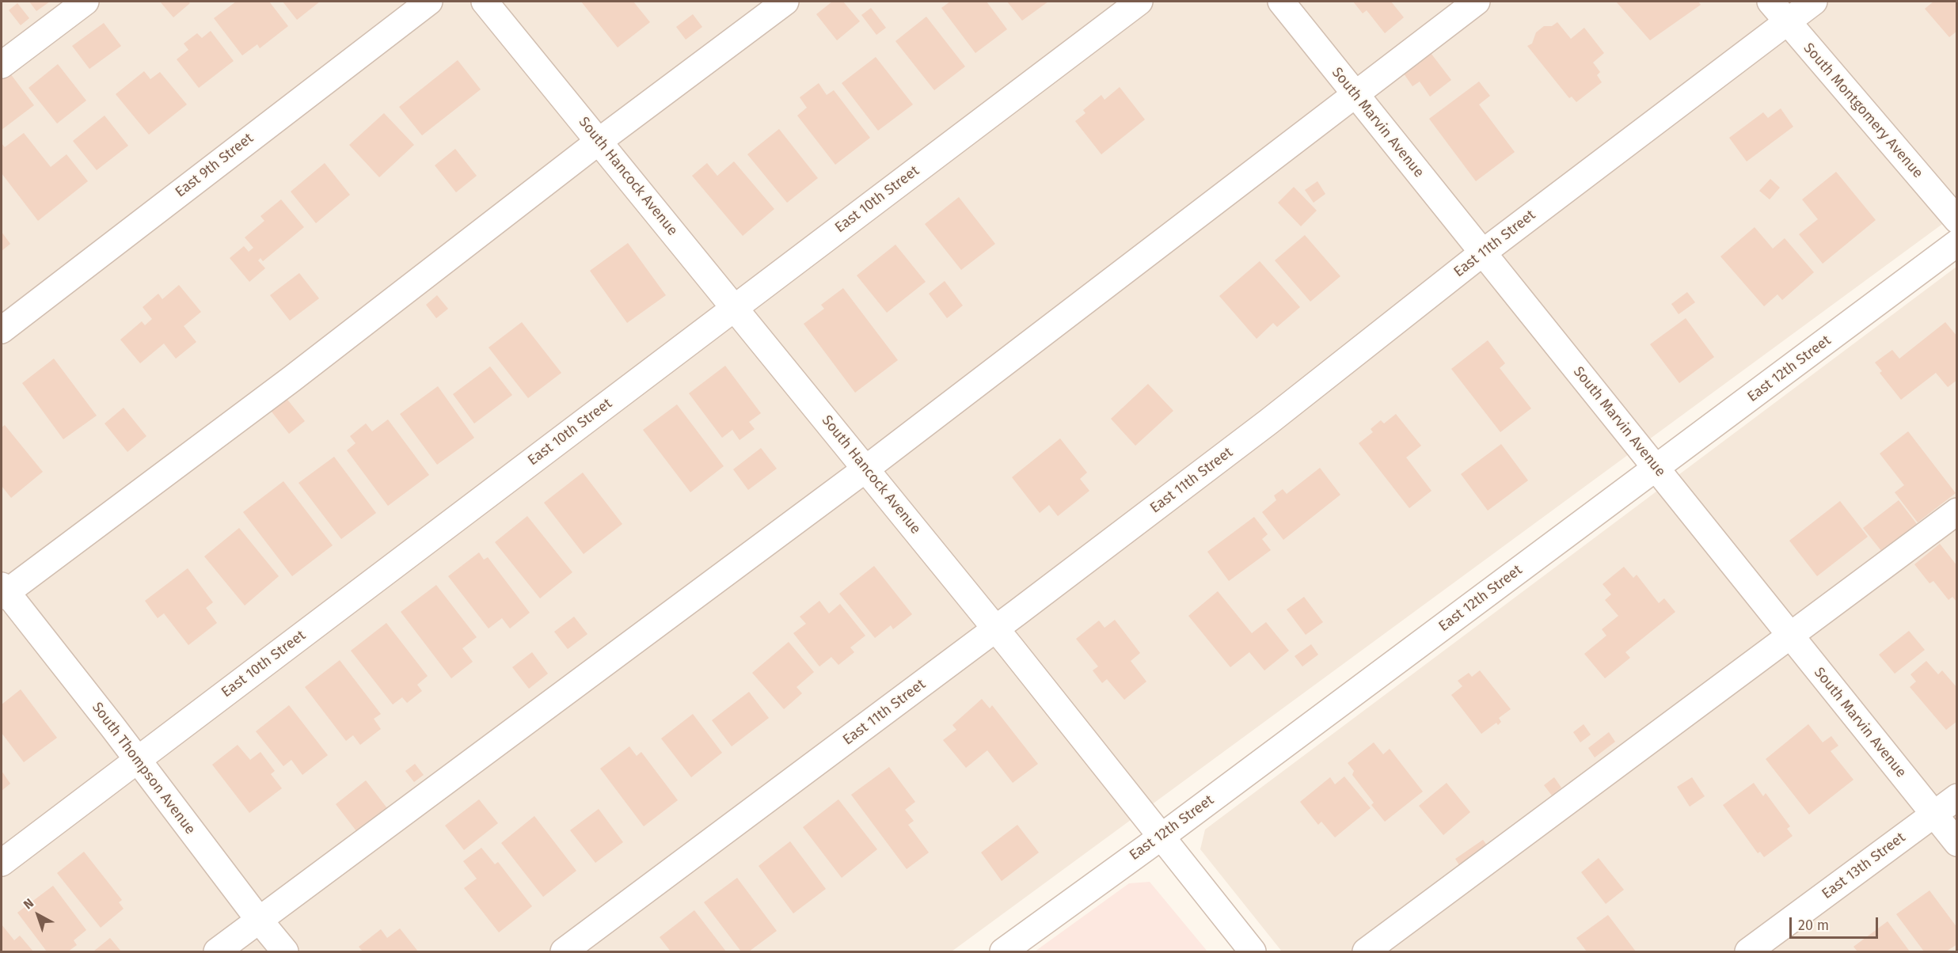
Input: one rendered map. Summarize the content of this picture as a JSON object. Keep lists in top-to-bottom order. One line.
{"streets":{"street":["South Montgomery Avenue","South Marvin Avenue","East 9th Street","South Hancock Avenue","East 10th Street","East 11th Street","East 12th Street","South Thompson Avenue","East 13th Street"]},"crossings":[["South Montgomery Avenue","East 11th Street"],["South Marvin Avenue","East 11th Street"],["South Marvin Avenue","East 12th Street"],["South Marvin Avenue","East 13th Street"],["South Hancock Avenue","East 10th Street"],["South Hancock Avenue","East 11th Street"],["South Hancock Avenue","East 12th Street"],["East 10th Street","South Thompson Avenue"]],"scale_bar":"20 m","north":"top left"}
